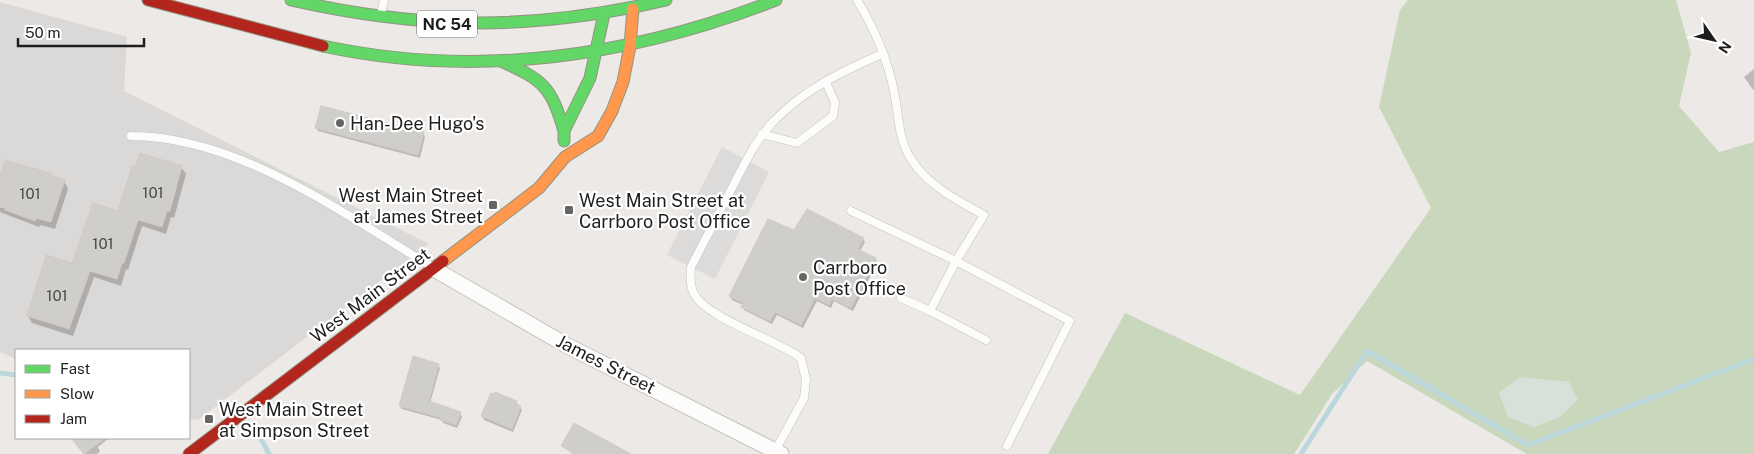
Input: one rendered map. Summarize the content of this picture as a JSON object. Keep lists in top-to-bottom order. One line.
{"streets":{"main road":["NC 54","West Main Street"],"street":["James Street"]},"crossings":[["NC 54","West Main Street"],["West Main Street","James Street"]],"places":{"other":["Han-Dee Hugo's","Carrboro Post Office"],"transit":["West Main Street at James Street","West Main Street at Carrboro Post Office","West Main Street at Simpson Street"]},"house_numbers":["101","101","101","101"],"legend":["Fast","Slow","Jam"],"scale_bar":"50 m","north":"bottom right"}
